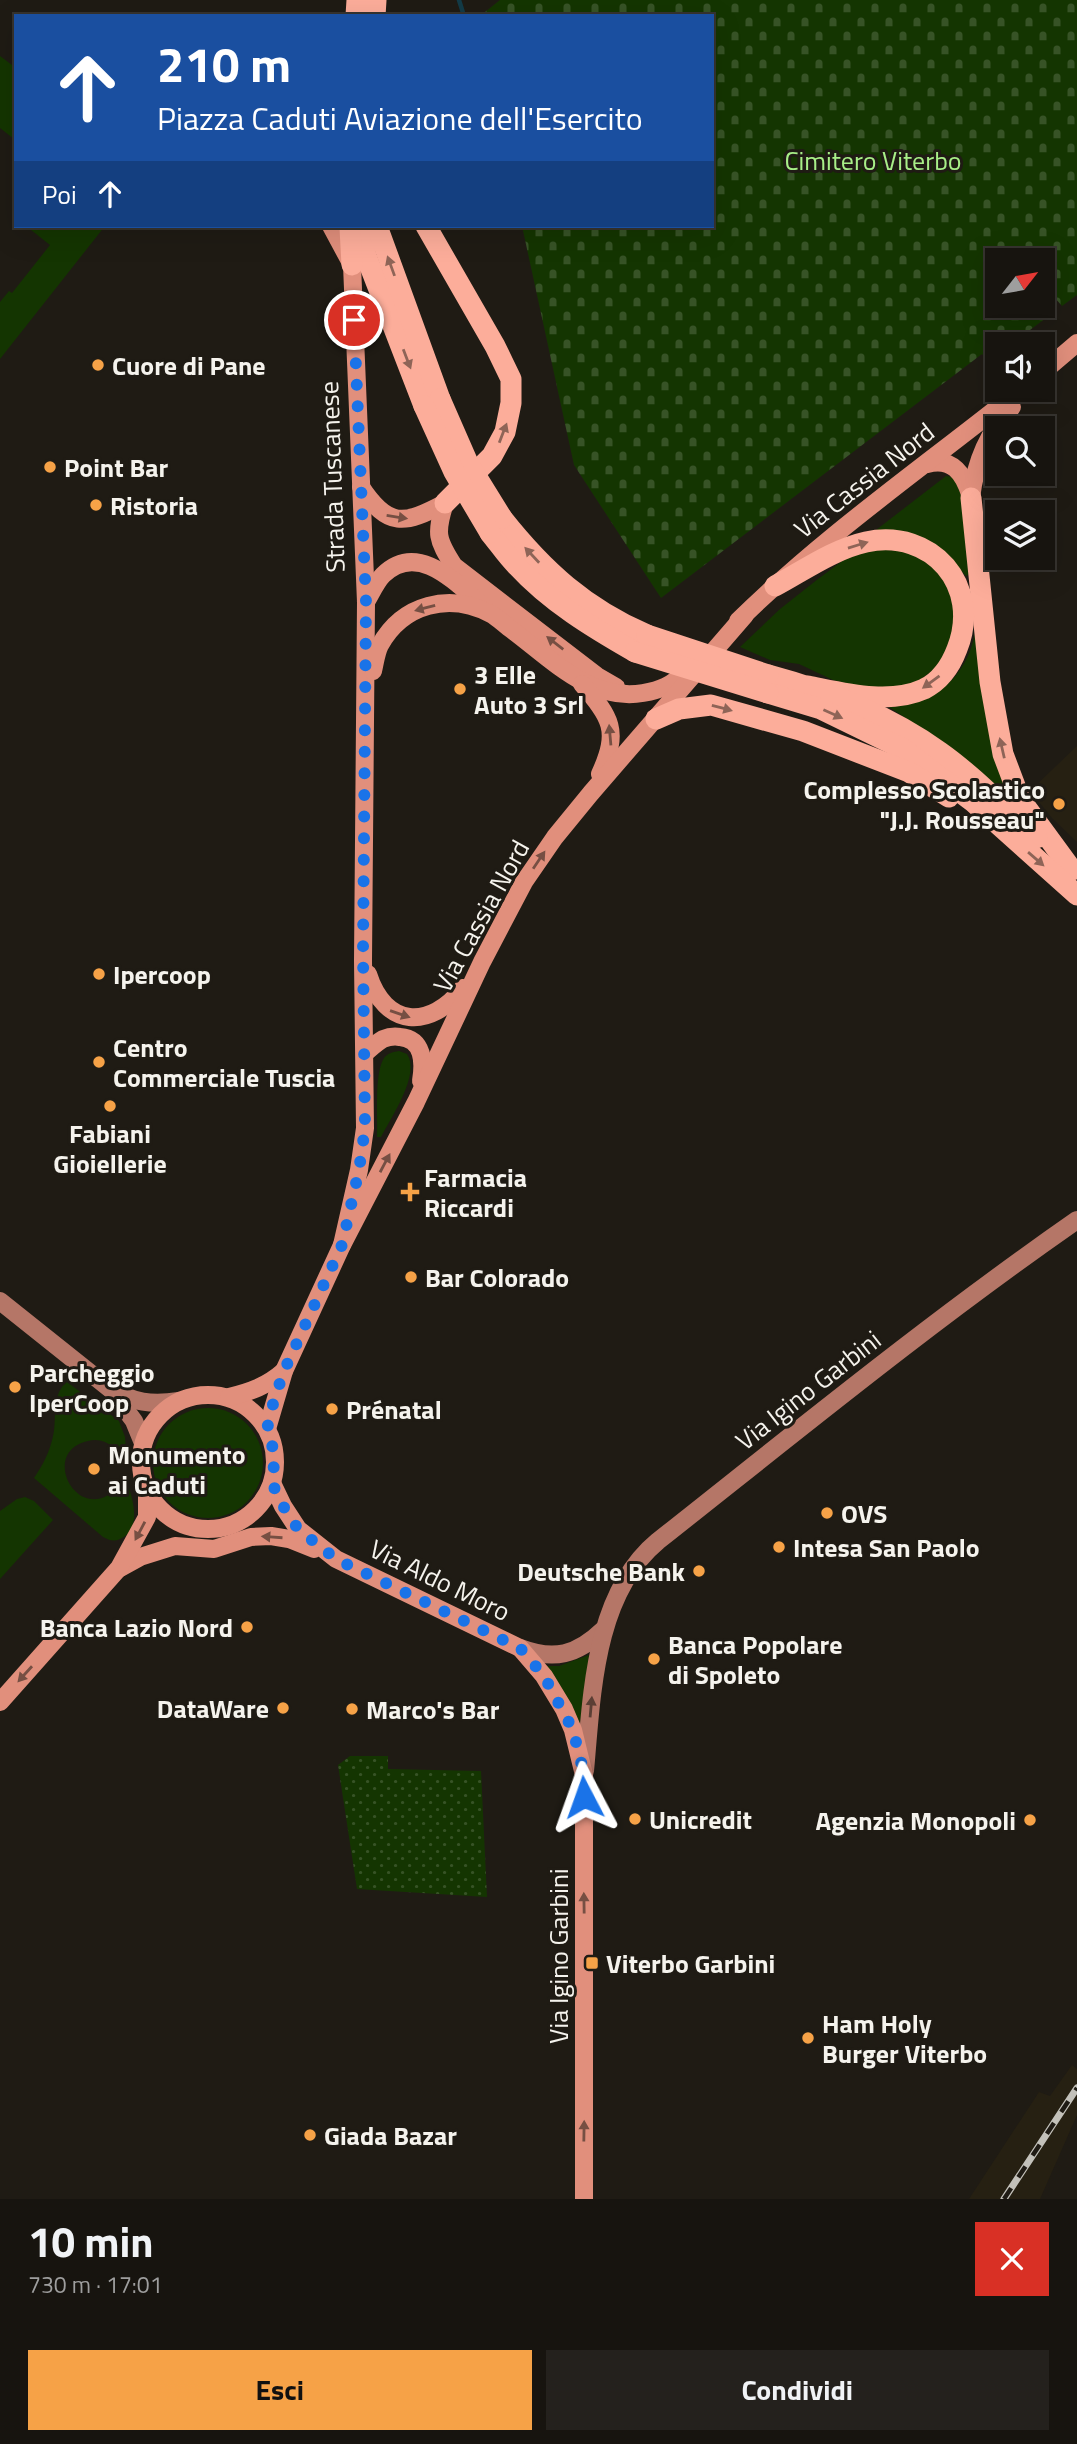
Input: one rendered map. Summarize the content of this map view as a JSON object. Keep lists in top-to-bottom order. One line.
{"streets":{"main road":["Strada Tuscanese","Via Cassia Nord","Via Igino Garbini","Via Aldo Moro"]},"crossings":[["Strada Tuscanese","Via Cassia Nord"],["Via Cassia Nord","Via Aldo Moro"],["Via Igino Garbini","Via Aldo Moro"]],"one_way":["Via Igino Garbini"],"parks":["Cimitero Viterbo"],"places":{"other":["Cuore di Pane","Point Bar","Ristoria","3 Elle Auto 3 Srl","Complesso Scolastico \"J.J. Rousseau\"","Ipercoop","Centro Commerciale Tuscia","Fabiani Gioiellerie","Bar Colorado","Parcheggio IperCoop","Prénatal","Monumento ai Caduti","OVS","Intesa San Paolo","Deutsche Bank","Banca Lazio Nord","Banca Popolare di Spoleto","DataWare","Marco's Bar","Unicredit","Agenzia Monopoli","Ham Holy Burger Viterbo","Giada Bazar"],"health":["Farmacia Riccardi"],"transit":["Viterbo Garbini"]},"north":"top right","page":{"turn":["210 m","Piazza Caduti Aviazione dell'Esercito"],"then":"Poi","heading":["10 min","730 m · 17:01"],"buttons":["Esci","Condividi"]}}
